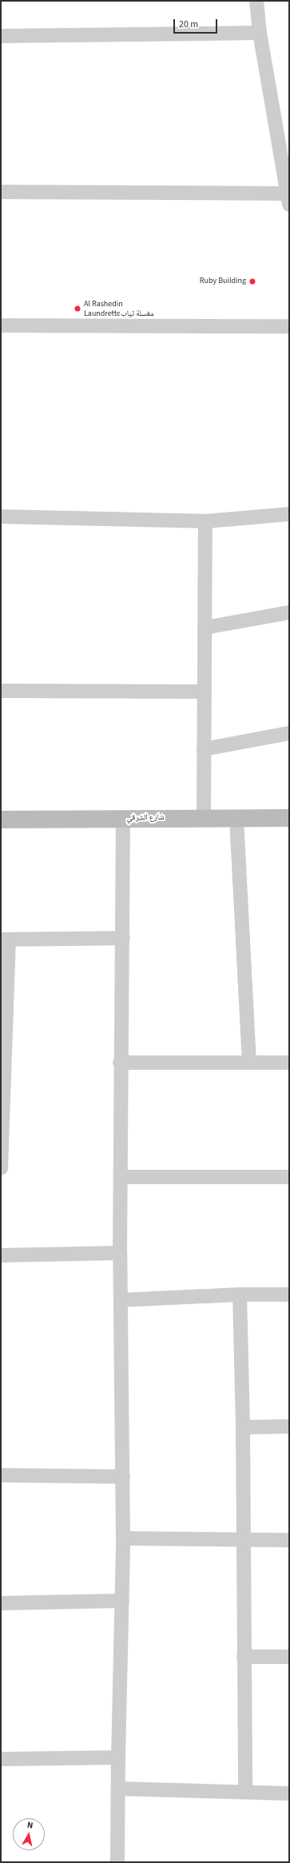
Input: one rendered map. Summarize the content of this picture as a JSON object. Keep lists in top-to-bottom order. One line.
{"streets":{"street":["شارع الشرقي"]},"places":["Ruby Building","Al Rashedin Laundretteمغسلة ثياب"],"scale_bar":"20 m","north":"top"}
